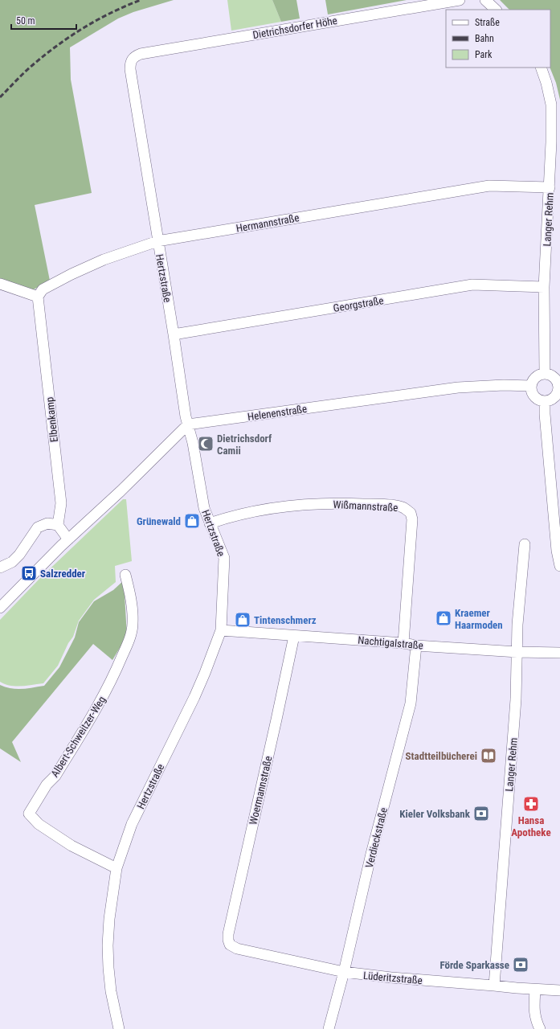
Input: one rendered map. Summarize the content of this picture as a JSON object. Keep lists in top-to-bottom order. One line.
{"streets":{"street":["Dietrichsdorfer Höhe","Langer Rehm","Hermannstraße","Hertzstraße","Georgstraße","Helenenstraße","Elbenkamp","Wißmannstraße","Nachtigalstraße","Albert-Schweitzer-Weg","Woermannstraße","Verdieckstraße","Lüderitzstraße"]},"crossings":[["Dietrichsdorfer Höhe","Hertzstraße"],["Langer Rehm","Hermannstraße"],["Langer Rehm","Georgstraße"],["Langer Rehm","Helenenstraße"],["Langer Rehm","Nachtigalstraße"],["Langer Rehm","Lüderitzstraße"],["Hermannstraße","Hertzstraße"],["Hermannstraße","Elbenkamp"],["Hertzstraße","Georgstraße"],["Hertzstraße","Helenenstraße"],["Hertzstraße","Wißmannstraße"],["Hertzstraße","Nachtigalstraße"],["Hertzstraße","Albert-Schweitzer-Weg"],["Wißmannstraße","Nachtigalstraße"],["Nachtigalstraße","Woermannstraße"],["Nachtigalstraße","Verdieckstraße"],["Woermannstraße","Lüderitzstraße"],["Verdieckstraße","Lüderitzstraße"]],"places":{"mosque":["Dietrichsdorf Camii"],"shop":["Grünewald","Kraemer Haarmoden","Tintenschmerz"],"bus stop":["Salzredder"],"library":["Stadtteilbücherei"],"pharmacy":["Hansa Apotheke"],"bank":["Kieler Volksbank","Förde Sparkasse"]},"legend":["Straße","Bahn","Park"],"scale_bar":"50 m"}
